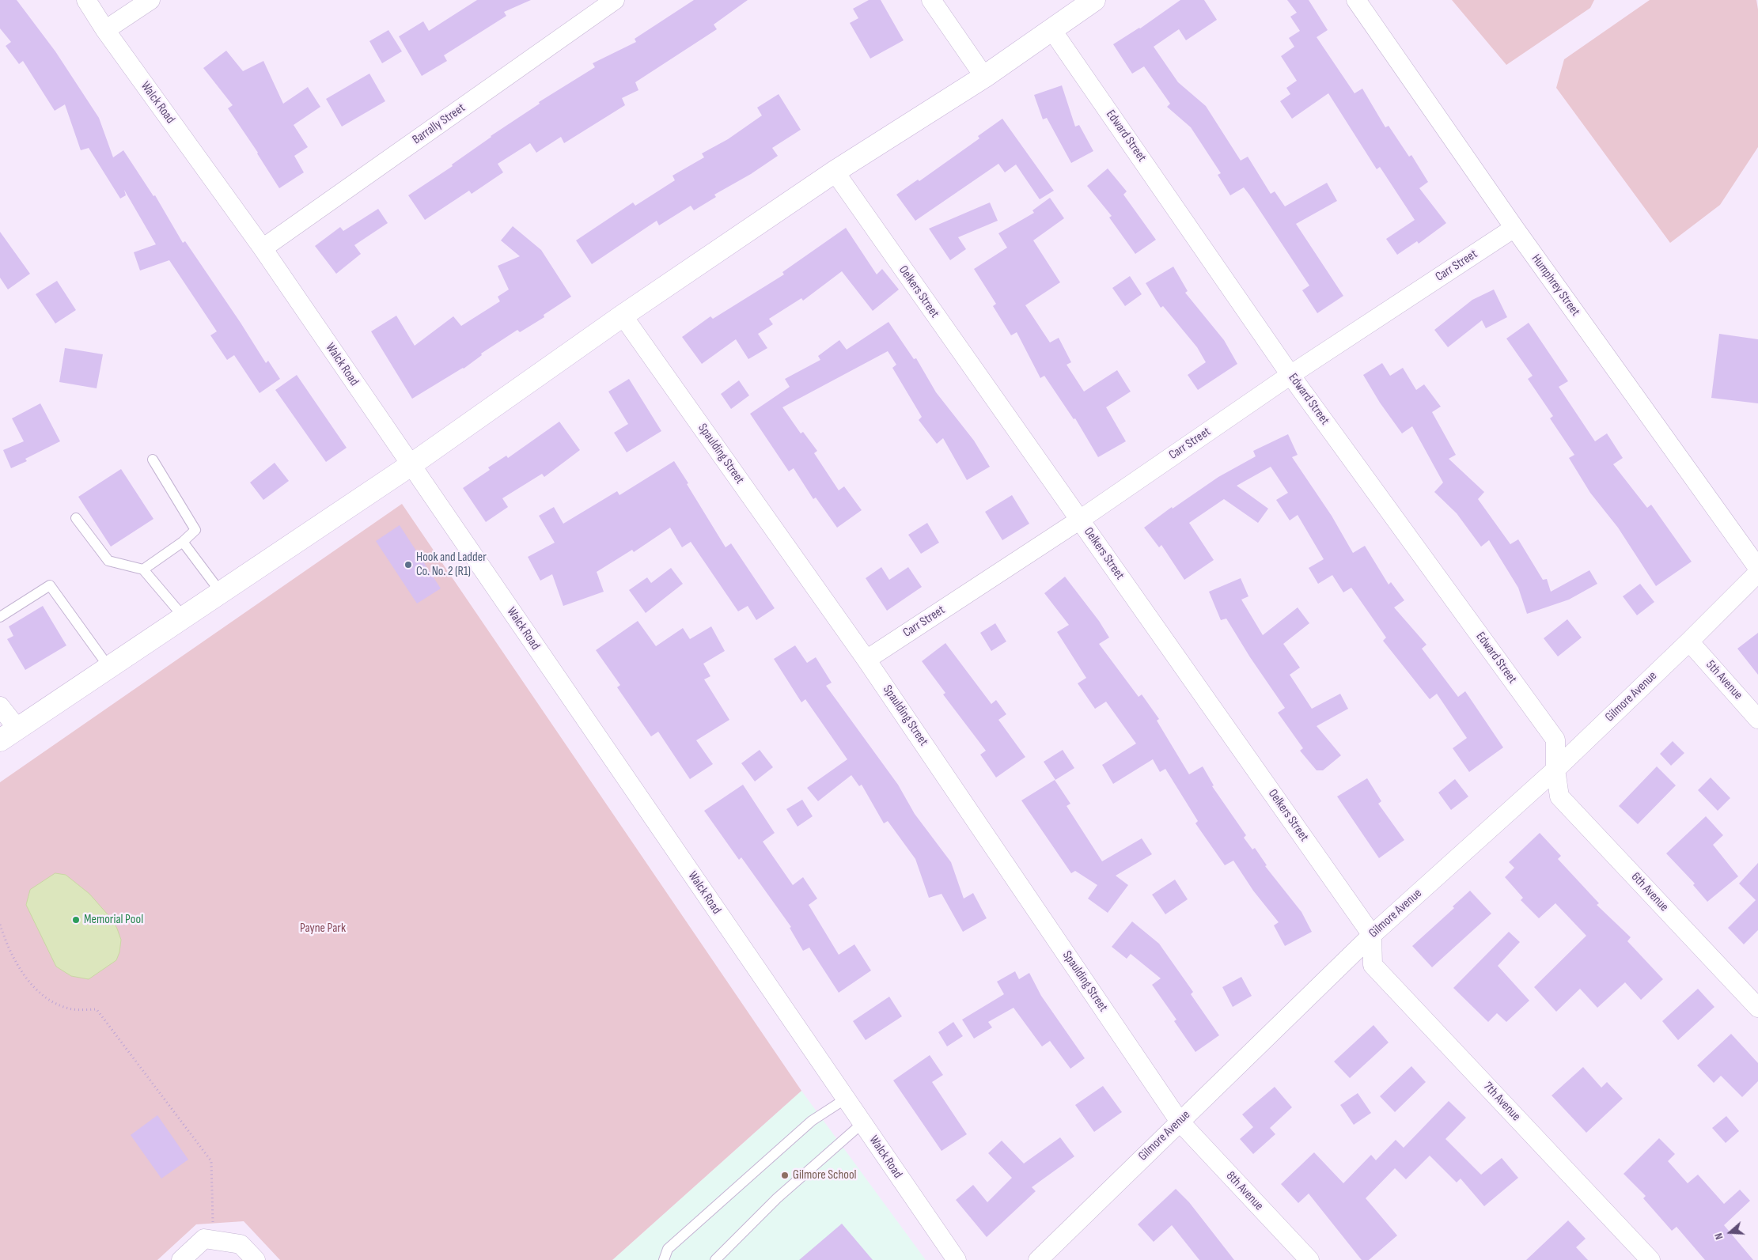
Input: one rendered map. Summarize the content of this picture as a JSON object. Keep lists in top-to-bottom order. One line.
{"streets":{"street":["Walck Road","Barrally Street","Edward Street","Carr Street","Humphrey Street","Oelkers Street","Spaulding Street","5th Avenue","Gilmore Avenue","6th Avenue","7th Avenue","8th Avenue"]},"crossings":[["Walck Road","Barrally Street"],["Edward Street","Carr Street"],["Edward Street","Gilmore Avenue"],["Edward Street","6th Avenue"],["Carr Street","Humphrey Street"],["Carr Street","Oelkers Street"],["Carr Street","Spaulding Street"],["Oelkers Street","Gilmore Avenue"],["Oelkers Street","7th Avenue"],["Spaulding Street","Gilmore Avenue"],["Spaulding Street","8th Avenue"],["5th Avenue","Gilmore Avenue"],["Gilmore Avenue","6th Avenue"],["Gilmore Avenue","7th Avenue"],["Gilmore Avenue","8th Avenue"]],"parks":["Payne Park"],"places":["Hook and Ladder Co. No. 2 (R1)","Memorial Pool","Gilmore School"],"north":"left"}
